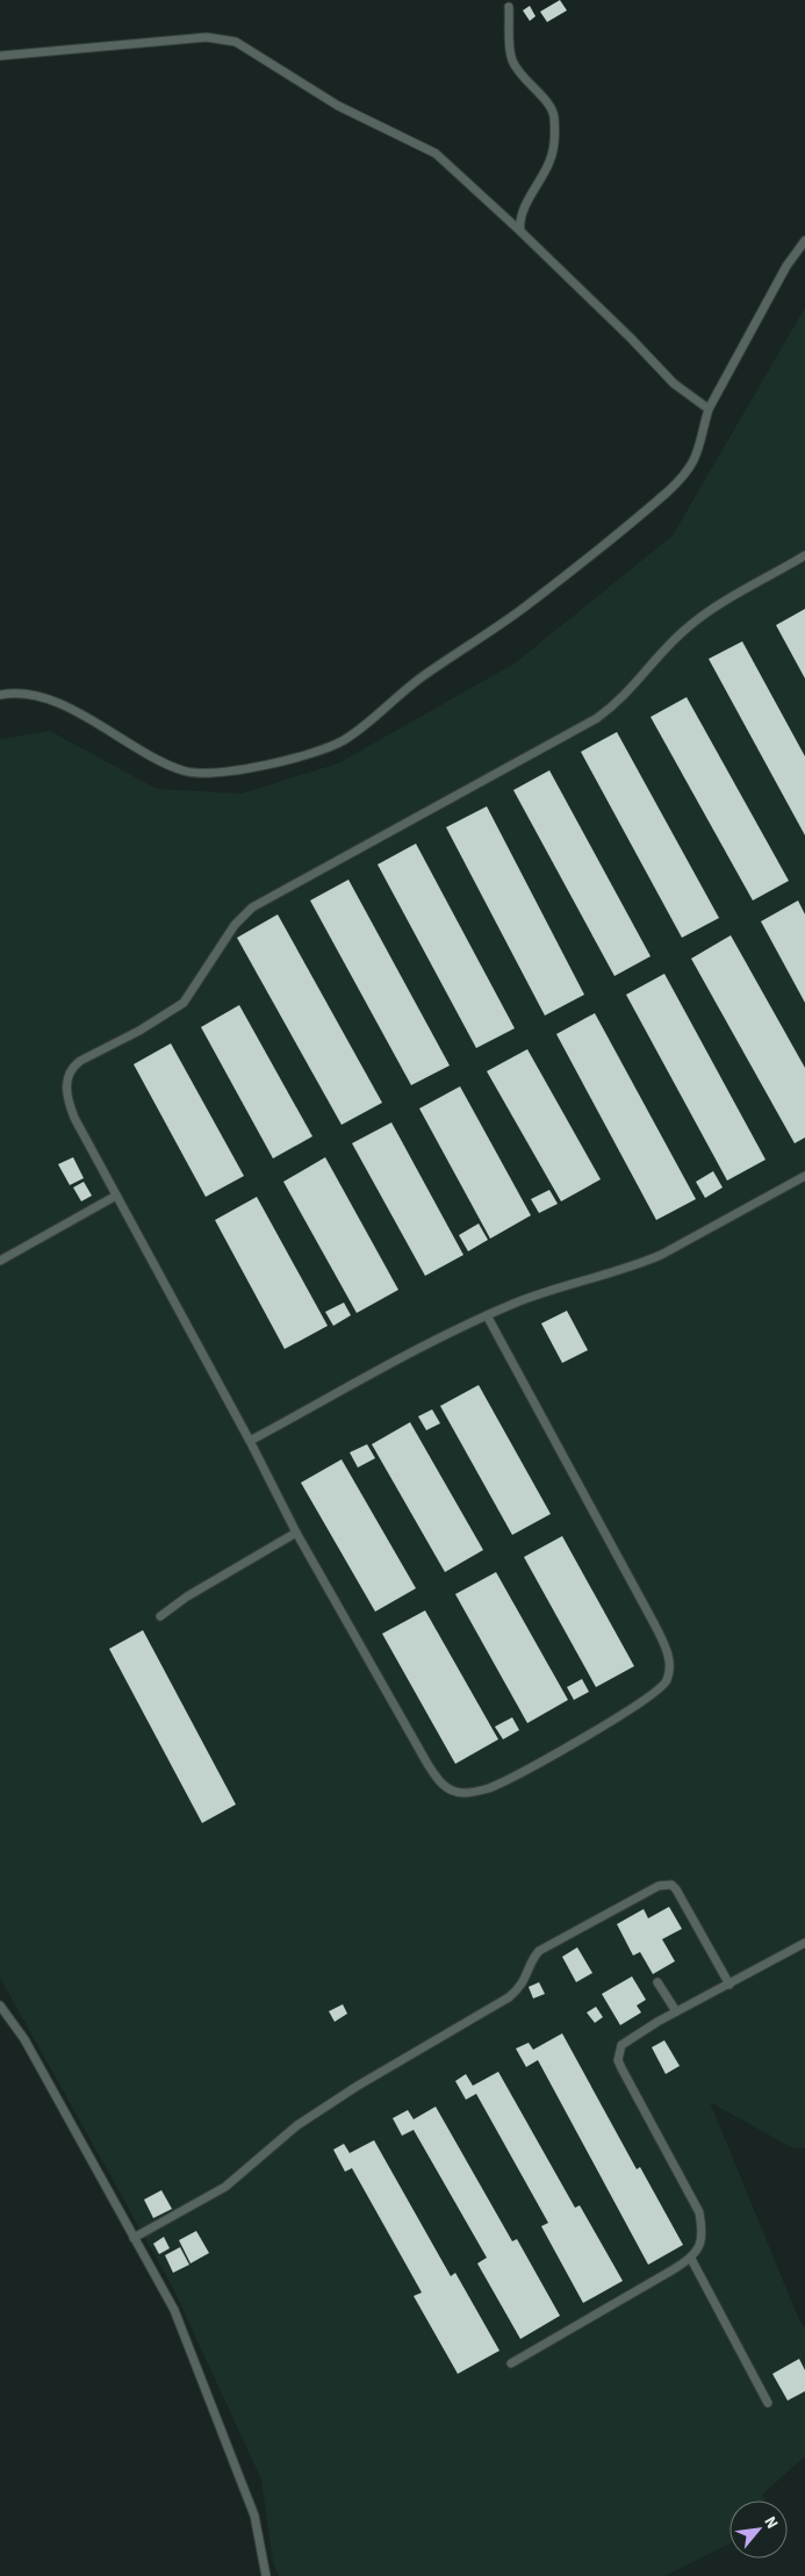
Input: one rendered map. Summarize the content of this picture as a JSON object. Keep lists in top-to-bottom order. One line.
{"north":"top right"}
